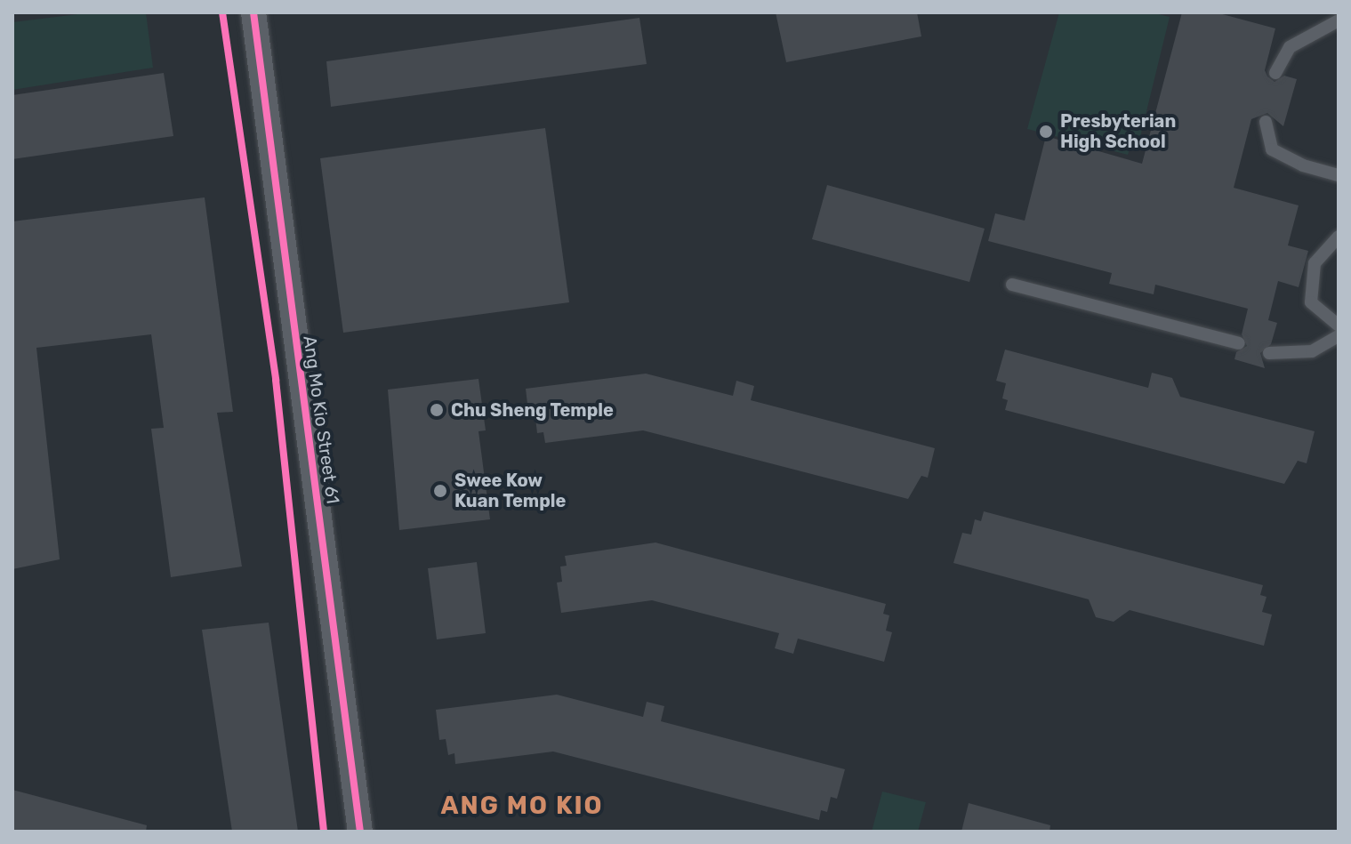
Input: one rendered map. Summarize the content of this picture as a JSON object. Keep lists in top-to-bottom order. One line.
{"streets":{"street":["Ang Mo Kio Street 61"]},"districts":["ANG MO KIO"],"places":["Presbyterian High School","Chu Sheng Temple","Swee Kow Kuan Temple"]}
